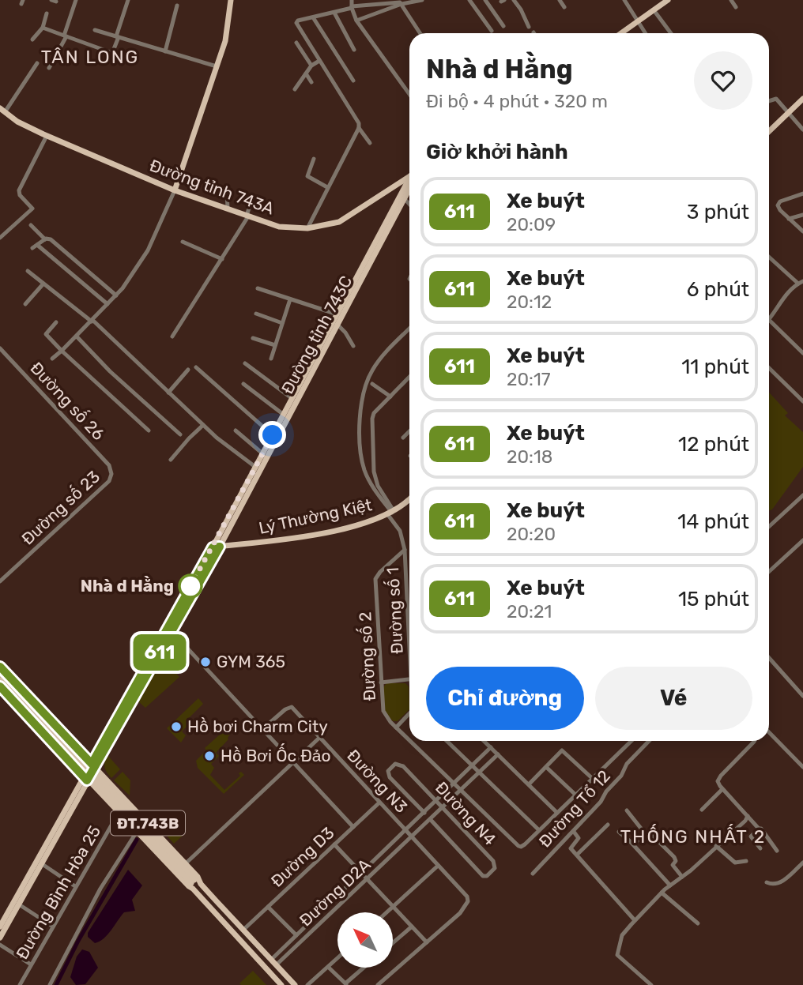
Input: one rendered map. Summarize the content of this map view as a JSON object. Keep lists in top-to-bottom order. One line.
{"streets":{"main road":["Đường tỉnh 743A","Đường tỉnh 743C","Lý Thường Kiệt","ĐT.743B"],"street":["Đường số 26","Đường số 23","Đường số 1","Đường số 2","Đường N3","Đường Tổ 12","Đường N4","Đường D3","Đường Bình Hòa 25","Đường D2A"]},"crossings":[["Đường tỉnh 743C","Lý Thường Kiệt"],["Đường tỉnh 743C","ĐT.743B"],["Đường số 26","Đường số 23"],["Lý Thường Kiệt","Đường số 1"],["Đường số 1","Đường số 2"],["Đường số 2","Đường D2A"],["Đường N3","Đường D3"],["Đường N3","Đường D2A"],["Đường N4","Đường D2A"],["ĐT.743B","Đường D3"],["ĐT.743B","Đường Bình Hòa 25"],["ĐT.743B","Đường D2A"]],"districts":["TÂN LONG","THỐNG NHẤT 2"],"places":["Nhà d Hằng","GYM 365","Hồ bơi Charm City","Hồ Bơi Ốc Đảo"],"lines":["bus line 611"],"north":"top left","page":{"on_map":"611","heading":[["Nhà d Hằng","Đi bộ · 4 phút · 320 m"],"Giờ khởi hành"],"list":[{"mark":"611","name":"Xe buýt","note":"20:09","value":"3 phút"},{"mark":"611","name":"Xe buýt","note":"20:12","value":"6 phút"},{"mark":"611","name":"Xe buýt","note":"20:17","value":"11 phút"},{"mark":"611","name":"Xe buýt","note":"20:18","value":"12 phút"},{"mark":"611","name":"Xe buýt","note":"20:20","value":"14 phút"},{"mark":"611","name":"Xe buýt","note":"20:21","value":"15 phút"}],"buttons":["Chỉ đường","Vé"]}}
